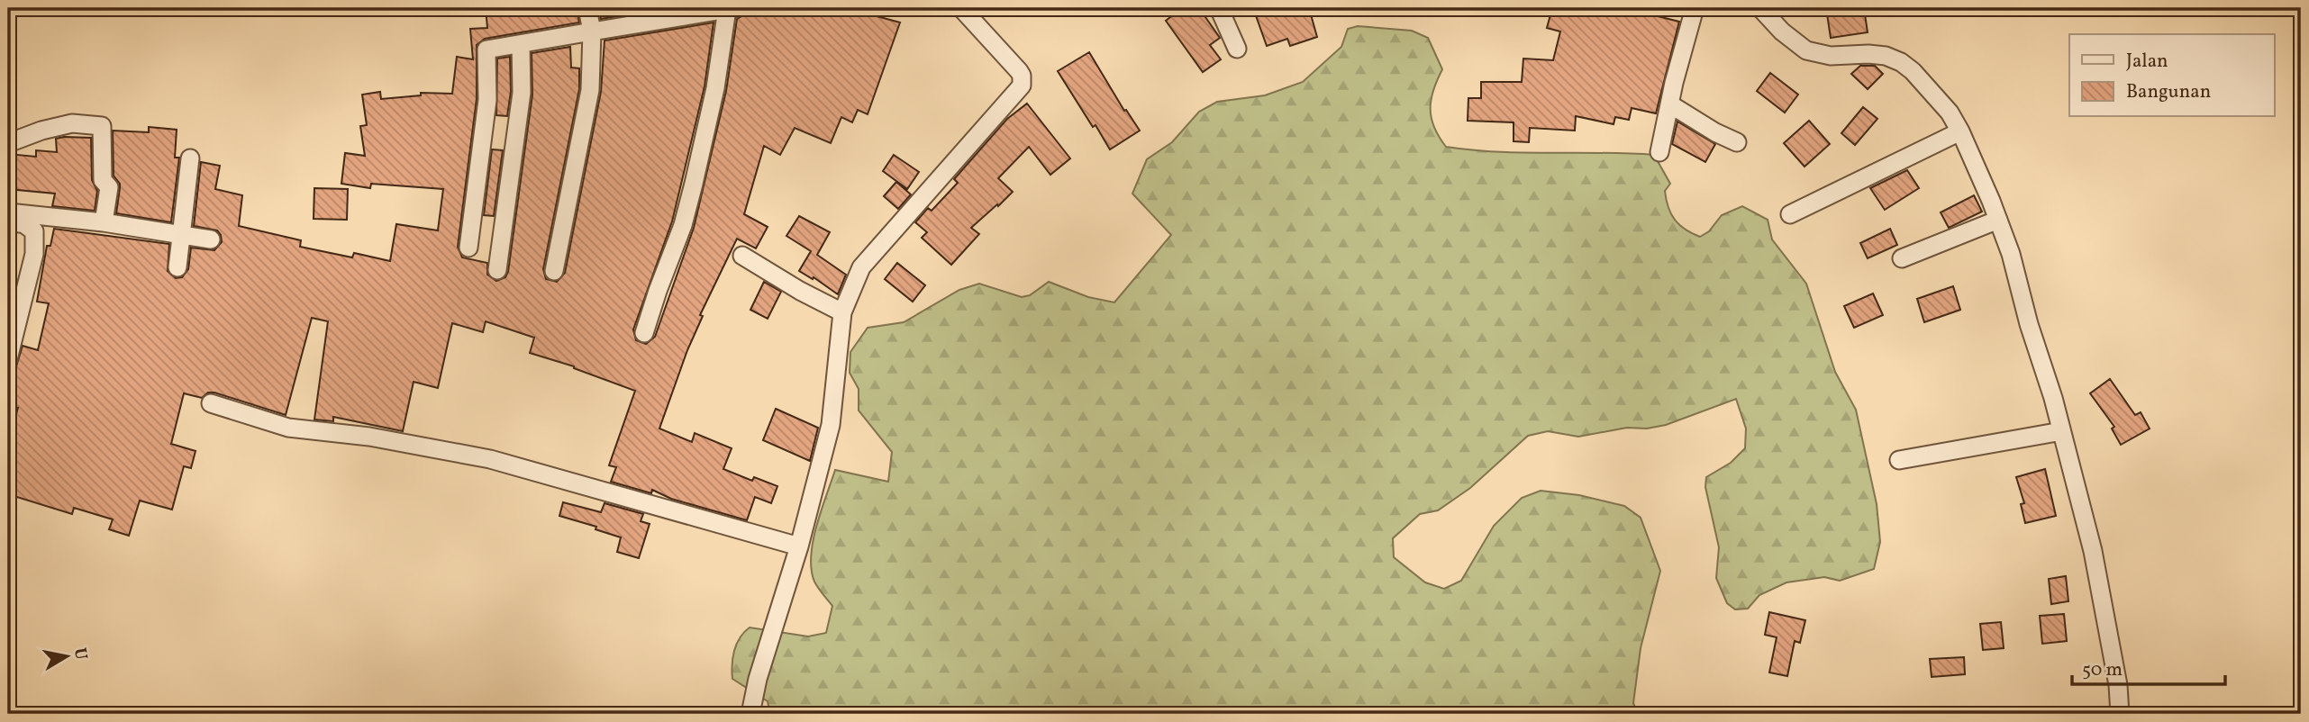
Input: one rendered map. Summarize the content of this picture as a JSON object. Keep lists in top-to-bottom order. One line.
{"legend":["Jalan","Bangunan"],"scale_bar":"50 m","north":"right"}
